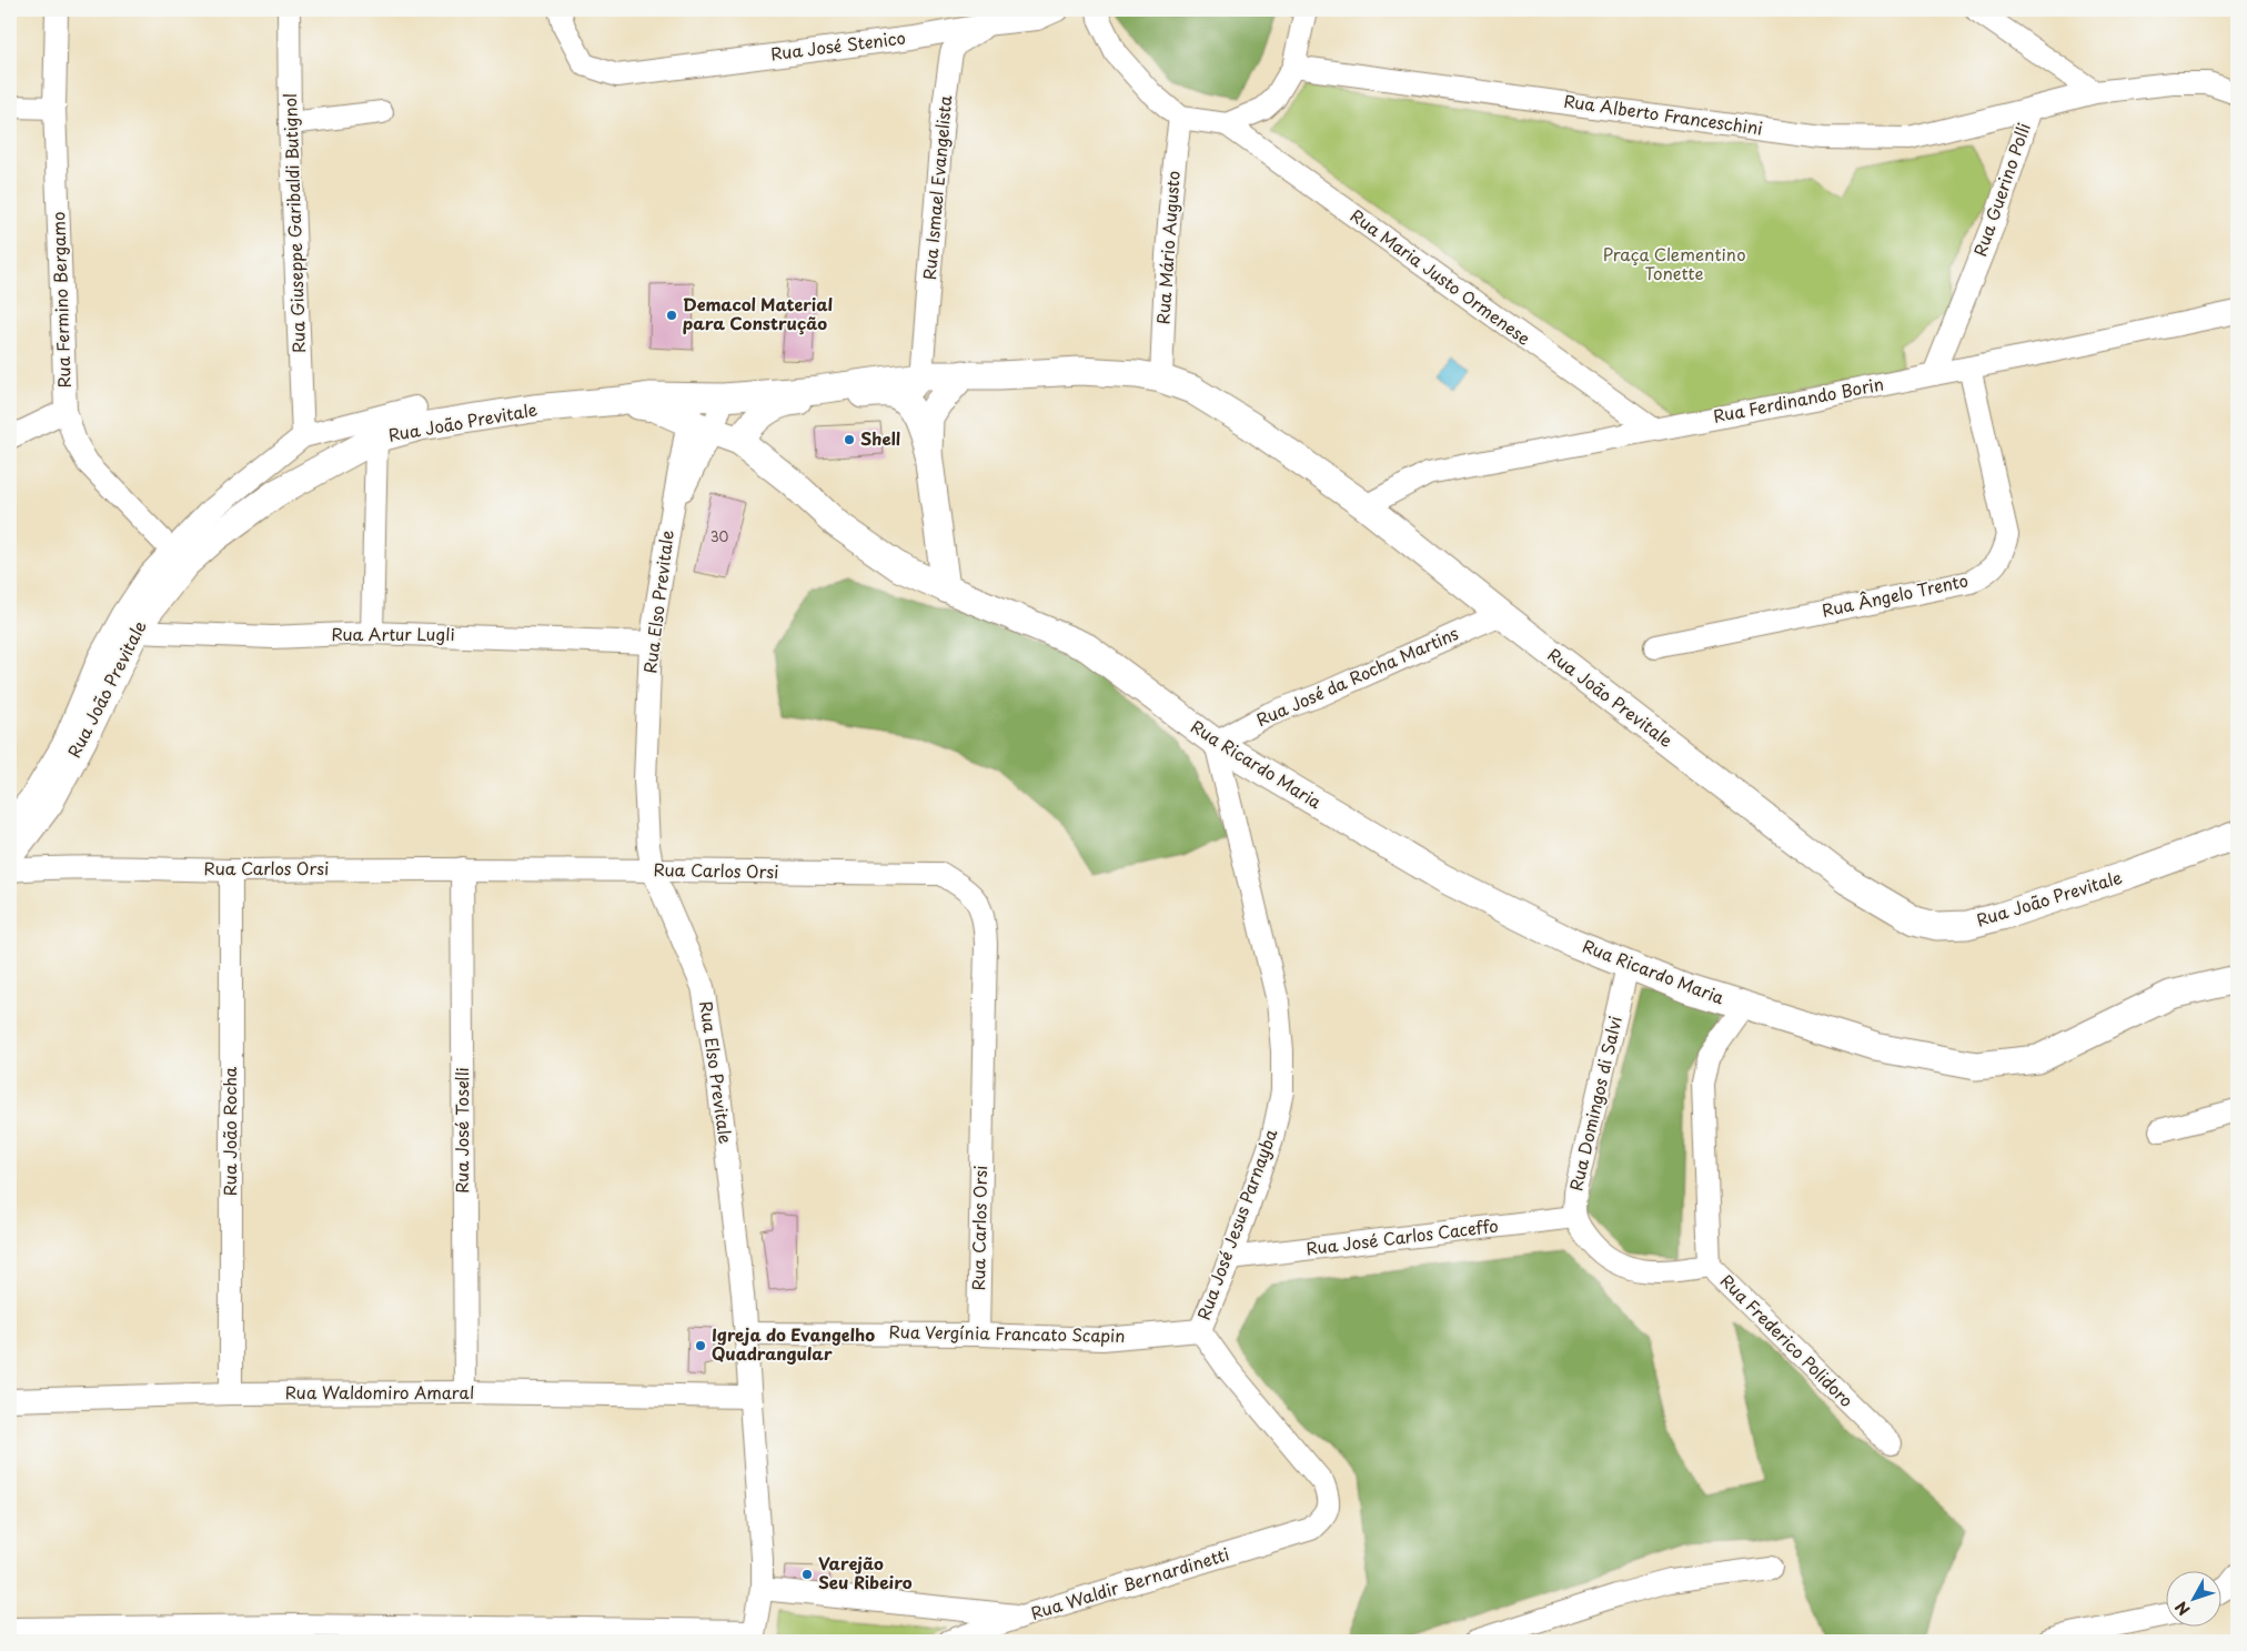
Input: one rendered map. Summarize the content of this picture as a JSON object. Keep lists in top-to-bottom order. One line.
{"streets":{"main road":["Rua João Previtale","Rua Ricardo Maria"],"street":["Rua José Stenico","Rua Alberto Franceschini","Rua Ismael Evangelista","Rua Guerino Polli","Rua Giuseppe Garibaldi Butignol","Rua Mário Augusto","Rua Maria Justo Ormenese","Rua Fermino Bergamo","Rua Ferdinando Borin","Rua Ângelo Trento","Rua Elso Previtale","Rua Artur Lugli","Rua José da Rocha Martins","Rua Carlos Orsi","Rua Domingos di Salvi","Rua José Toselli","Rua João Rocha","Rua José Jesus Parnayba","Rua José Carlos Caceffo","Rua Vergínia Francato Scapin","Rua Frederico Polidoro","Rua Waldomiro Amaral","Rua Waldir Bernardinetti"]},"crossings":[["Rua José Stenico","Rua Ismael Evangelista"],["Rua Alberto Franceschini","Rua Guerino Polli"],["Rua Ismael Evangelista","Rua João Previtale"],["Rua Guerino Polli","Rua Ferdinando Borin"],["Rua Giuseppe Garibaldi Butignol","Rua João Previtale"],["Rua Mário Augusto","Rua João Previtale"],["Rua Maria Justo Ormenese","Rua Ferdinando Borin"],["Rua Fermino Bergamo","Rua João Previtale"],["Rua Ferdinando Borin","Rua João Previtale"],["Rua Ferdinando Borin","Rua Ângelo Trento"],["Rua João Previtale","Rua Elso Previtale"],["Rua João Previtale","Rua Artur Lugli"],["Rua João Previtale","Rua José da Rocha Martins"],["Rua João Previtale","Rua Ricardo Maria"],["Rua Elso Previtale","Rua Artur Lugli"],["Rua Elso Previtale","Rua Carlos Orsi"],["Rua Elso Previtale","Rua Vergínia Francato Scapin"],["Rua Elso Previtale","Rua Waldomiro Amaral"],["Rua José da Rocha Martins","Rua Ricardo Maria"],["Rua José da Rocha Martins","Rua José Jesus Parnayba"],["Rua Ricardo Maria","Rua Domingos di Salvi"],["Rua Ricardo Maria","Rua José Jesus Parnayba"],["Rua Ricardo Maria","Rua Frederico Polidoro"],["Rua Carlos Orsi","Rua José Toselli"],["Rua Carlos Orsi","Rua João Rocha"],["Rua Carlos Orsi","Rua Vergínia Francato Scapin"],["Rua Domingos di Salvi","Rua José Carlos Caceffo"],["Rua José Toselli","Rua Waldomiro Amaral"],["Rua João Rocha","Rua Waldomiro Amaral"],["Rua José Jesus Parnayba","Rua José Carlos Caceffo"],["Rua José Jesus Parnayba","Rua Vergínia Francato Scapin"],["Rua José Jesus Parnayba","Rua Waldir Bernardinetti"]],"parks":["Praça Clementino Tonette"],"places":["Demacol Material para Construção","Shell","Igreja do Evangelho Quadrangular","Varejão Seu Ribeiro"],"house_numbers":["30"],"north":"bottom left"}
